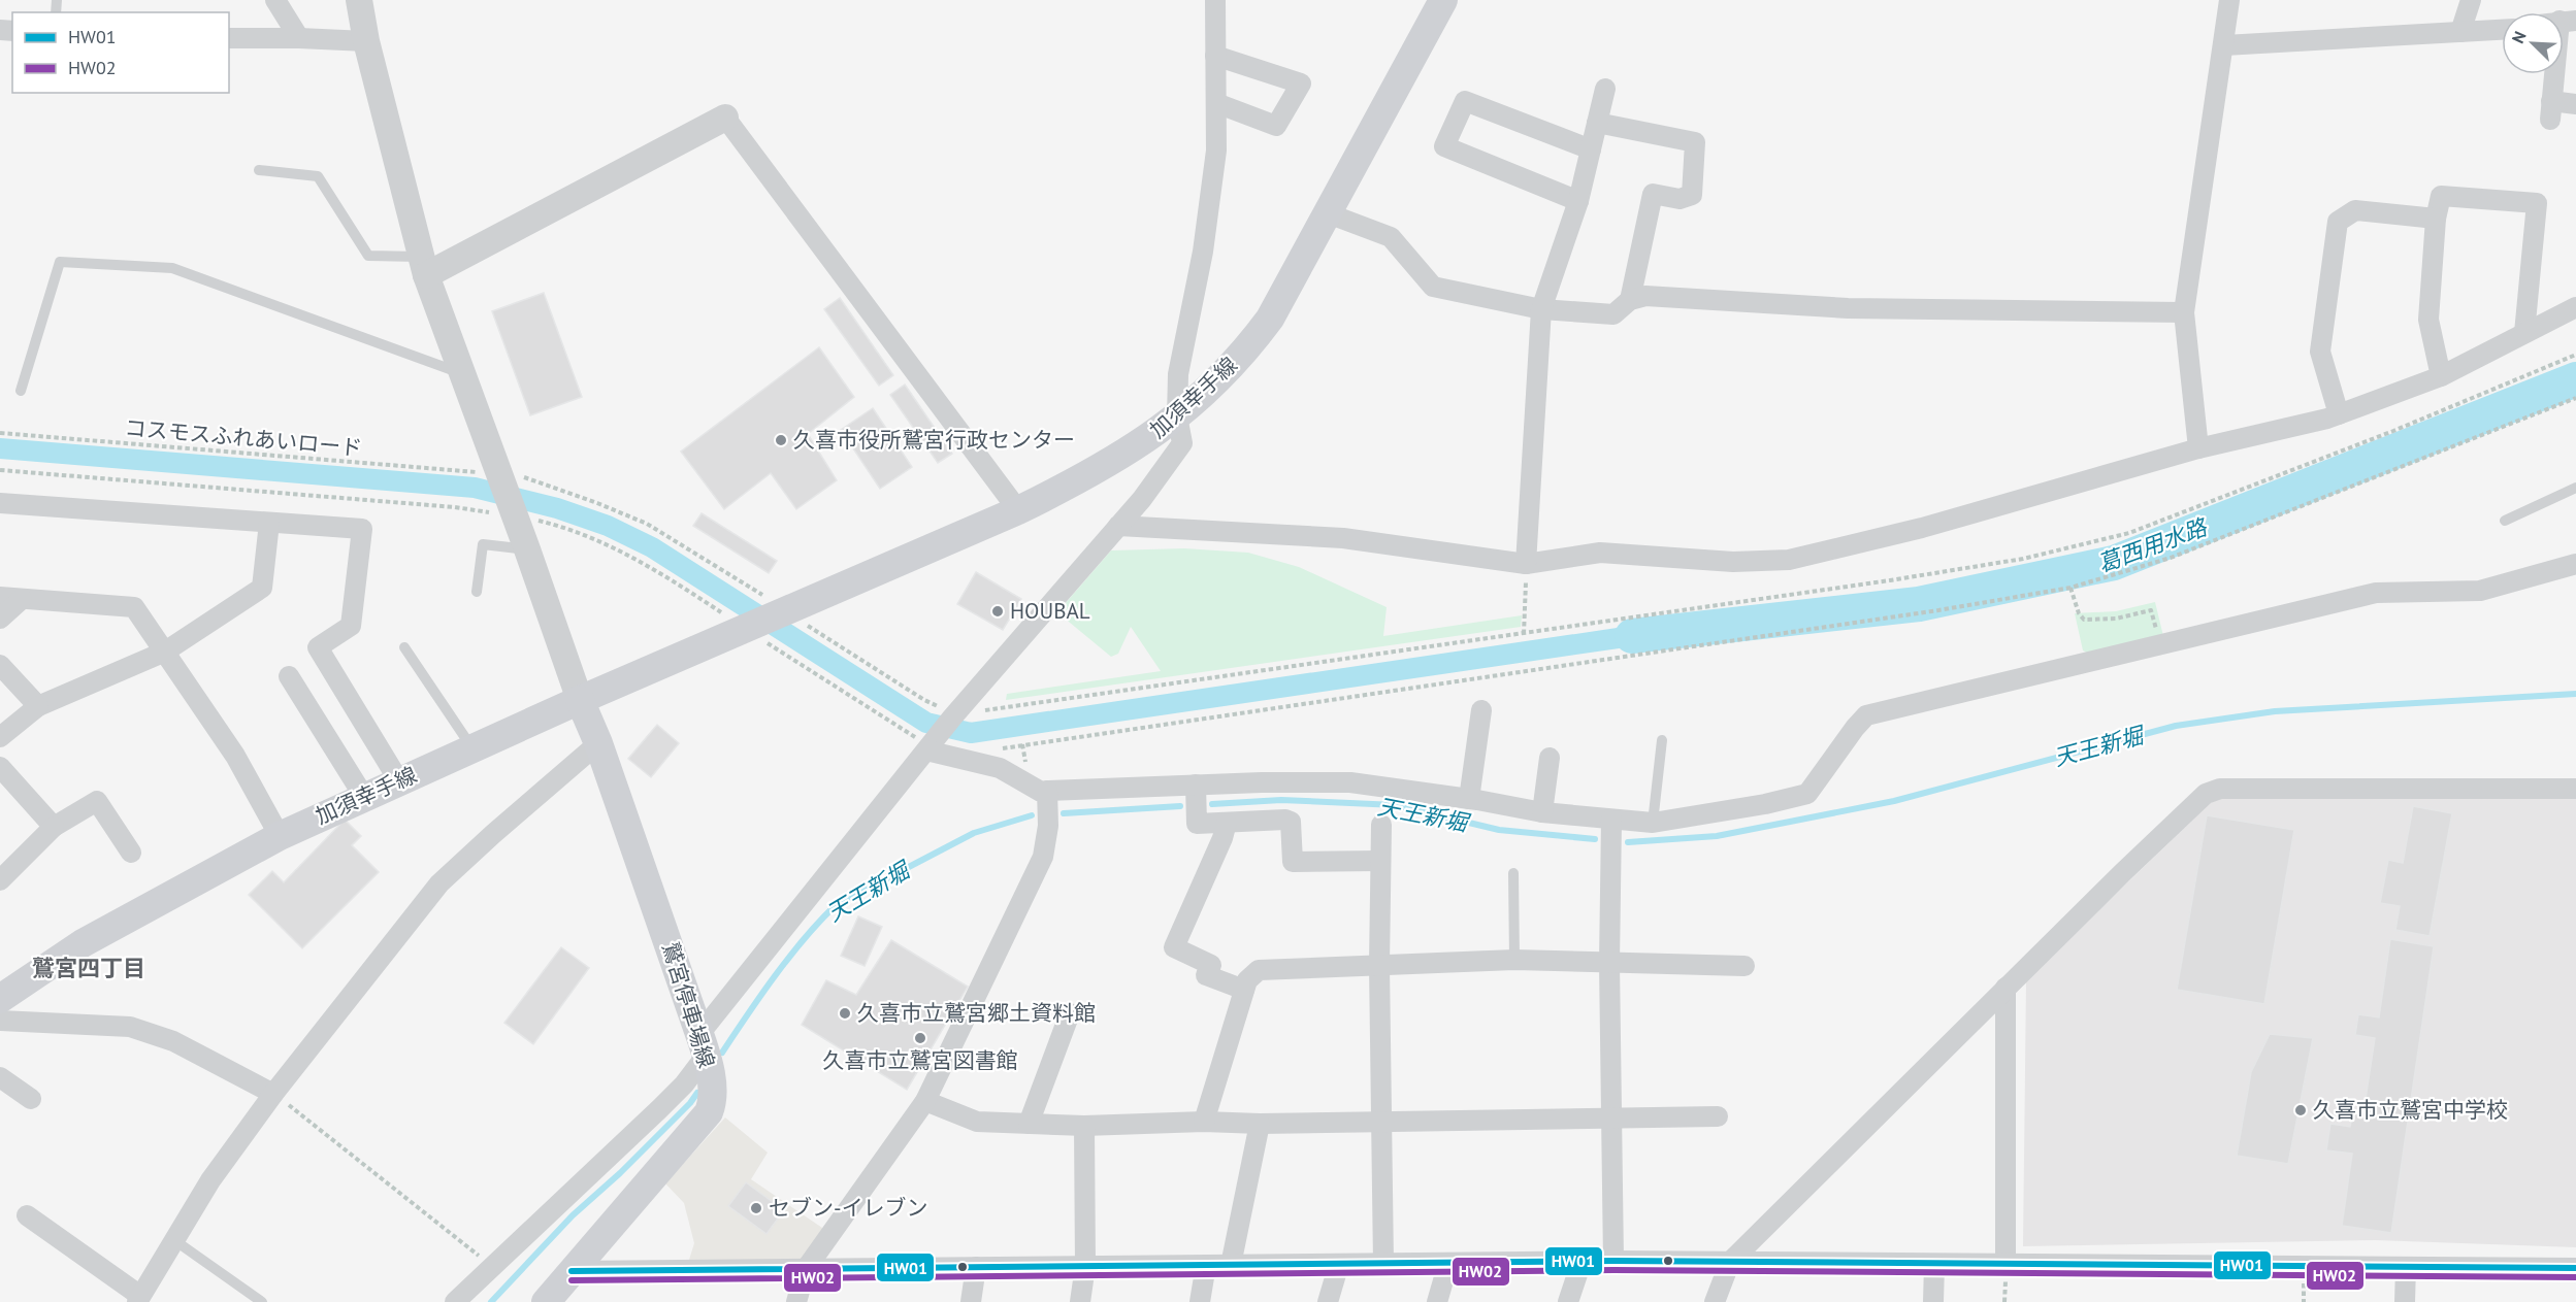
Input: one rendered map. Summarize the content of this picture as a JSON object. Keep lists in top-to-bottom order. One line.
{"streets":{"main road":["加須幸手線","鷲宮停車場線"],"path":["コスモスふれあいロード"]},"crossings":[["加須幸手線","コスモスふれあいロード"],["加須幸手線","鷲宮停車場線"]],"districts":["鷲宮四丁目"],"water":["葛西用水路","天王新堀"],"places":["久喜市役所鷲宮行政センター","HOUBAL","久喜市立鷲宮郷土資料館","久喜市立鷲宮図書館","久喜市立鷲宮中学校","セブン-イレブン"],"lines":["transit line HW01","transit line HW02"],"legend":["HW01","HW02"],"north":"top left"}
